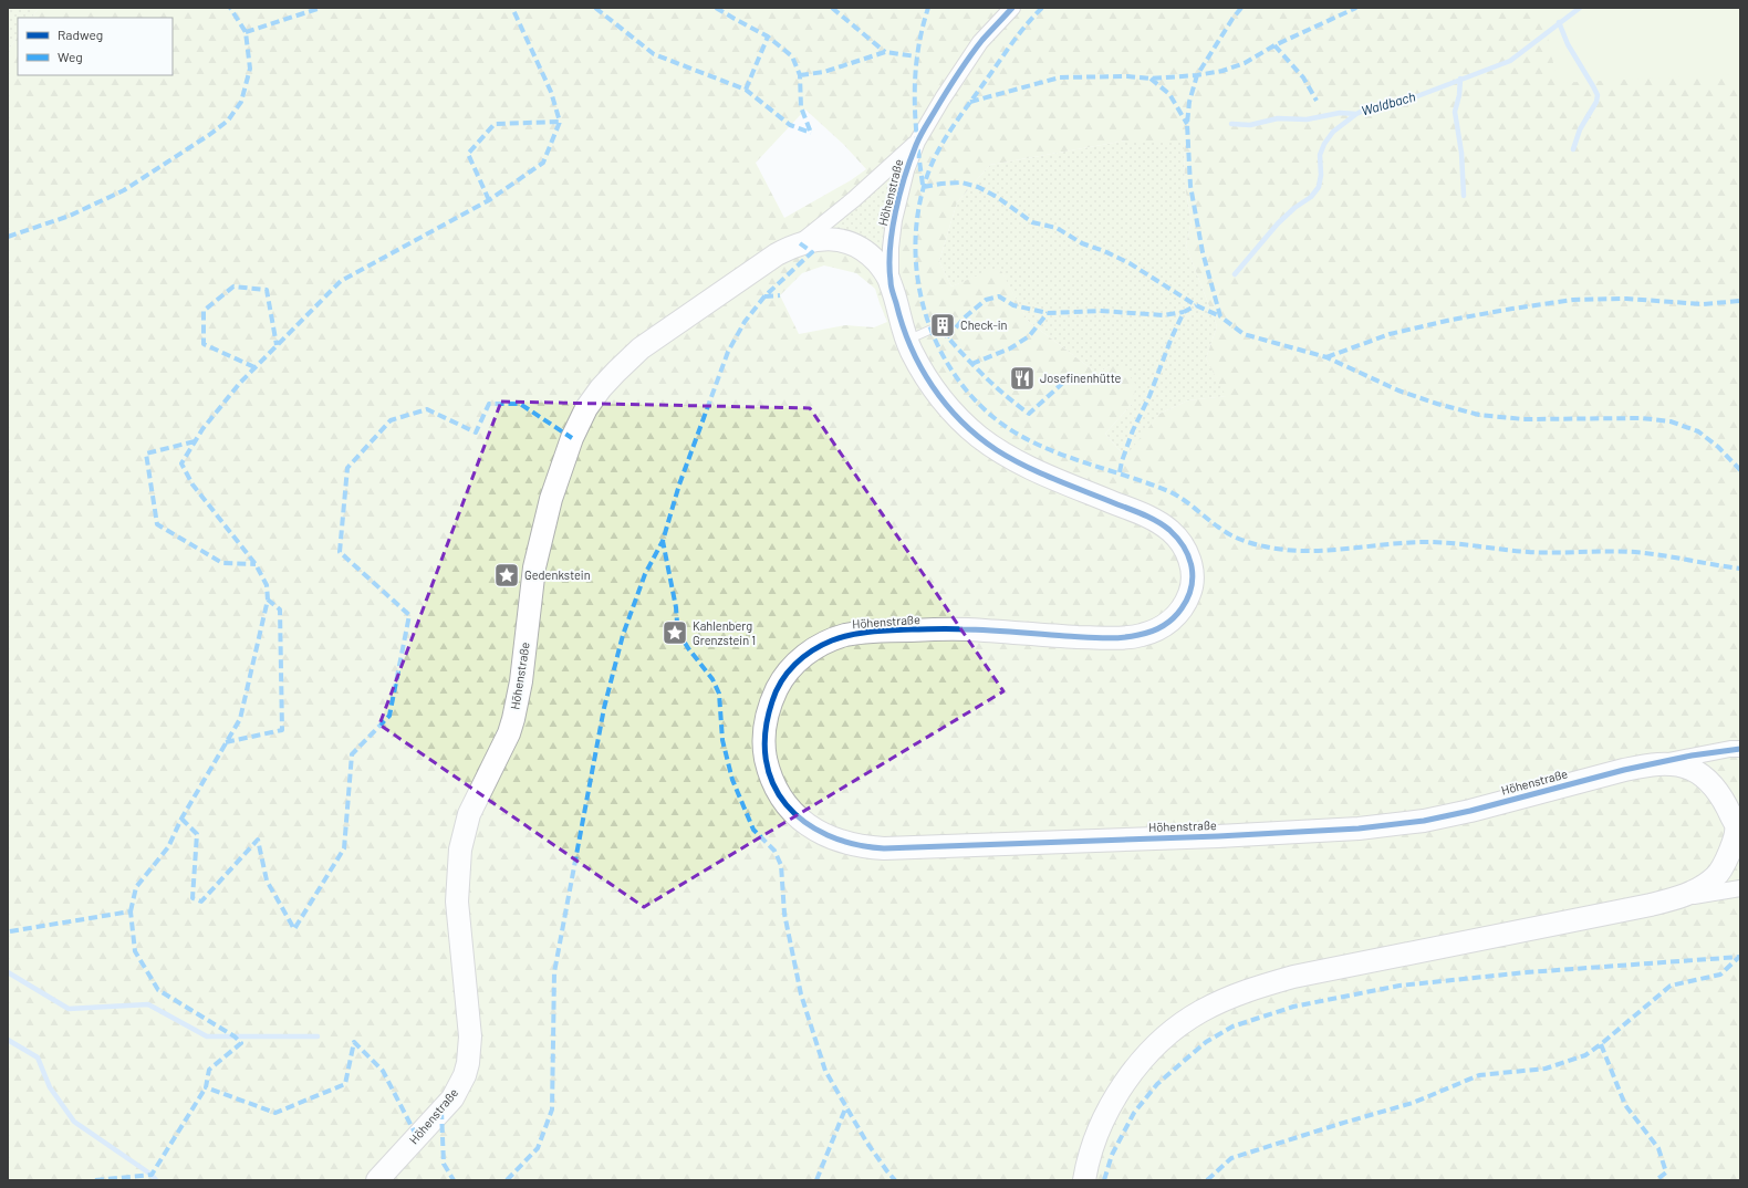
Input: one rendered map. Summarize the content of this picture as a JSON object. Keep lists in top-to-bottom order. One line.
{"streets":{"street":["Höhenstraße"]},"water":["Waldbach"],"places":{"building":["Check-in"],"restaurant":["Josefinenhütte"],"place":["Gedenkstein","Kahlenberg Grenzstein 1"]},"legend":["Radweg","Weg"]}
